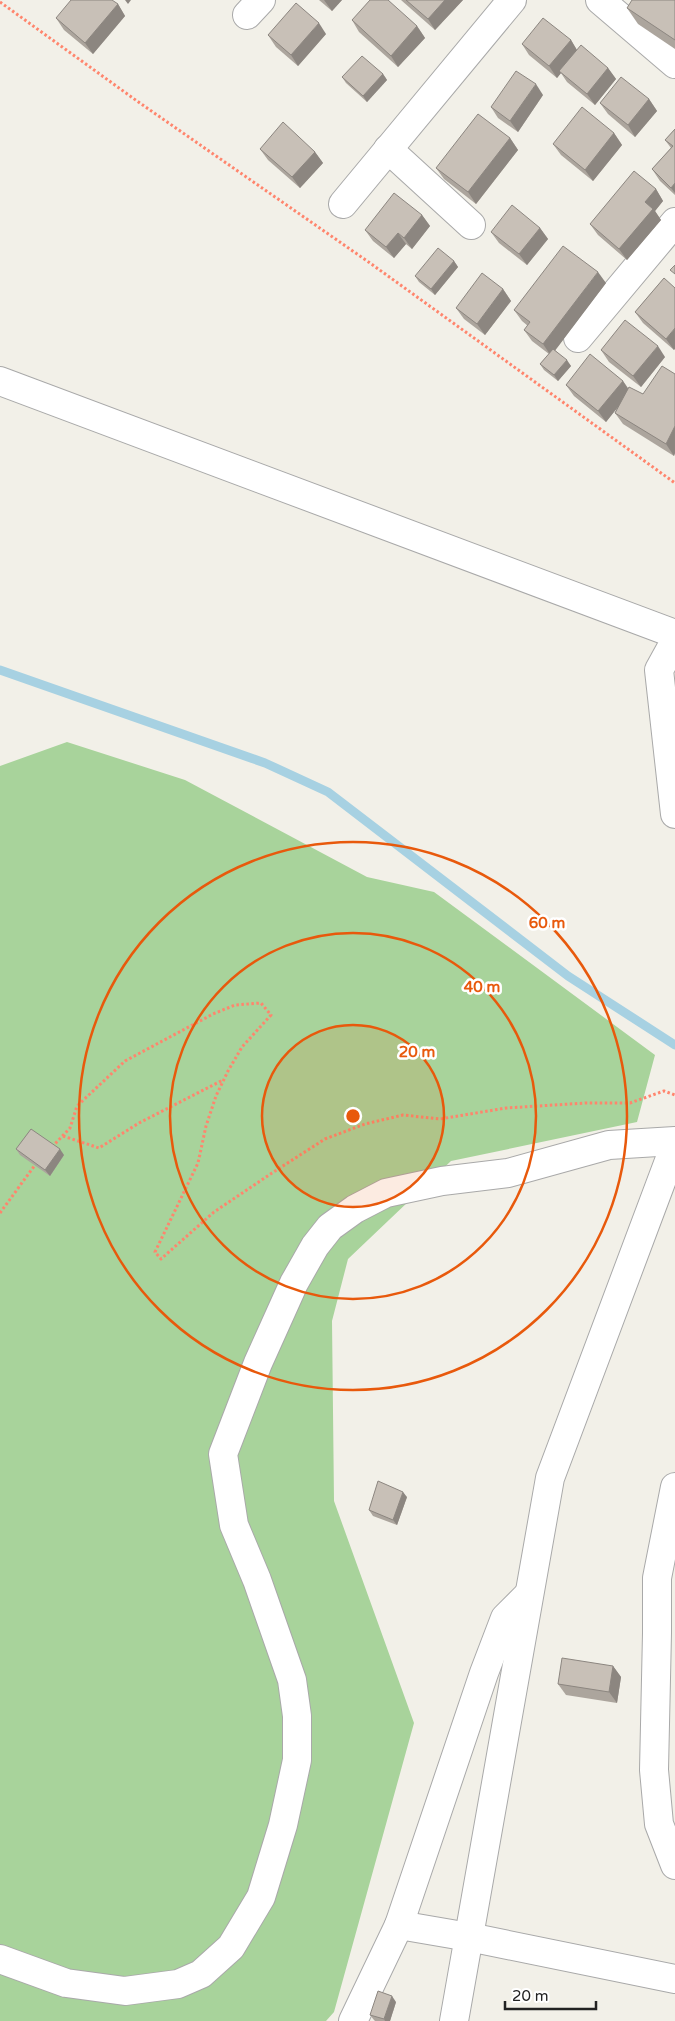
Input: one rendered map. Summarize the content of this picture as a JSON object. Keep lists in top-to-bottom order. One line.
{"scale_bar":"20 m","rings":["60 m","40 m","20 m"]}
